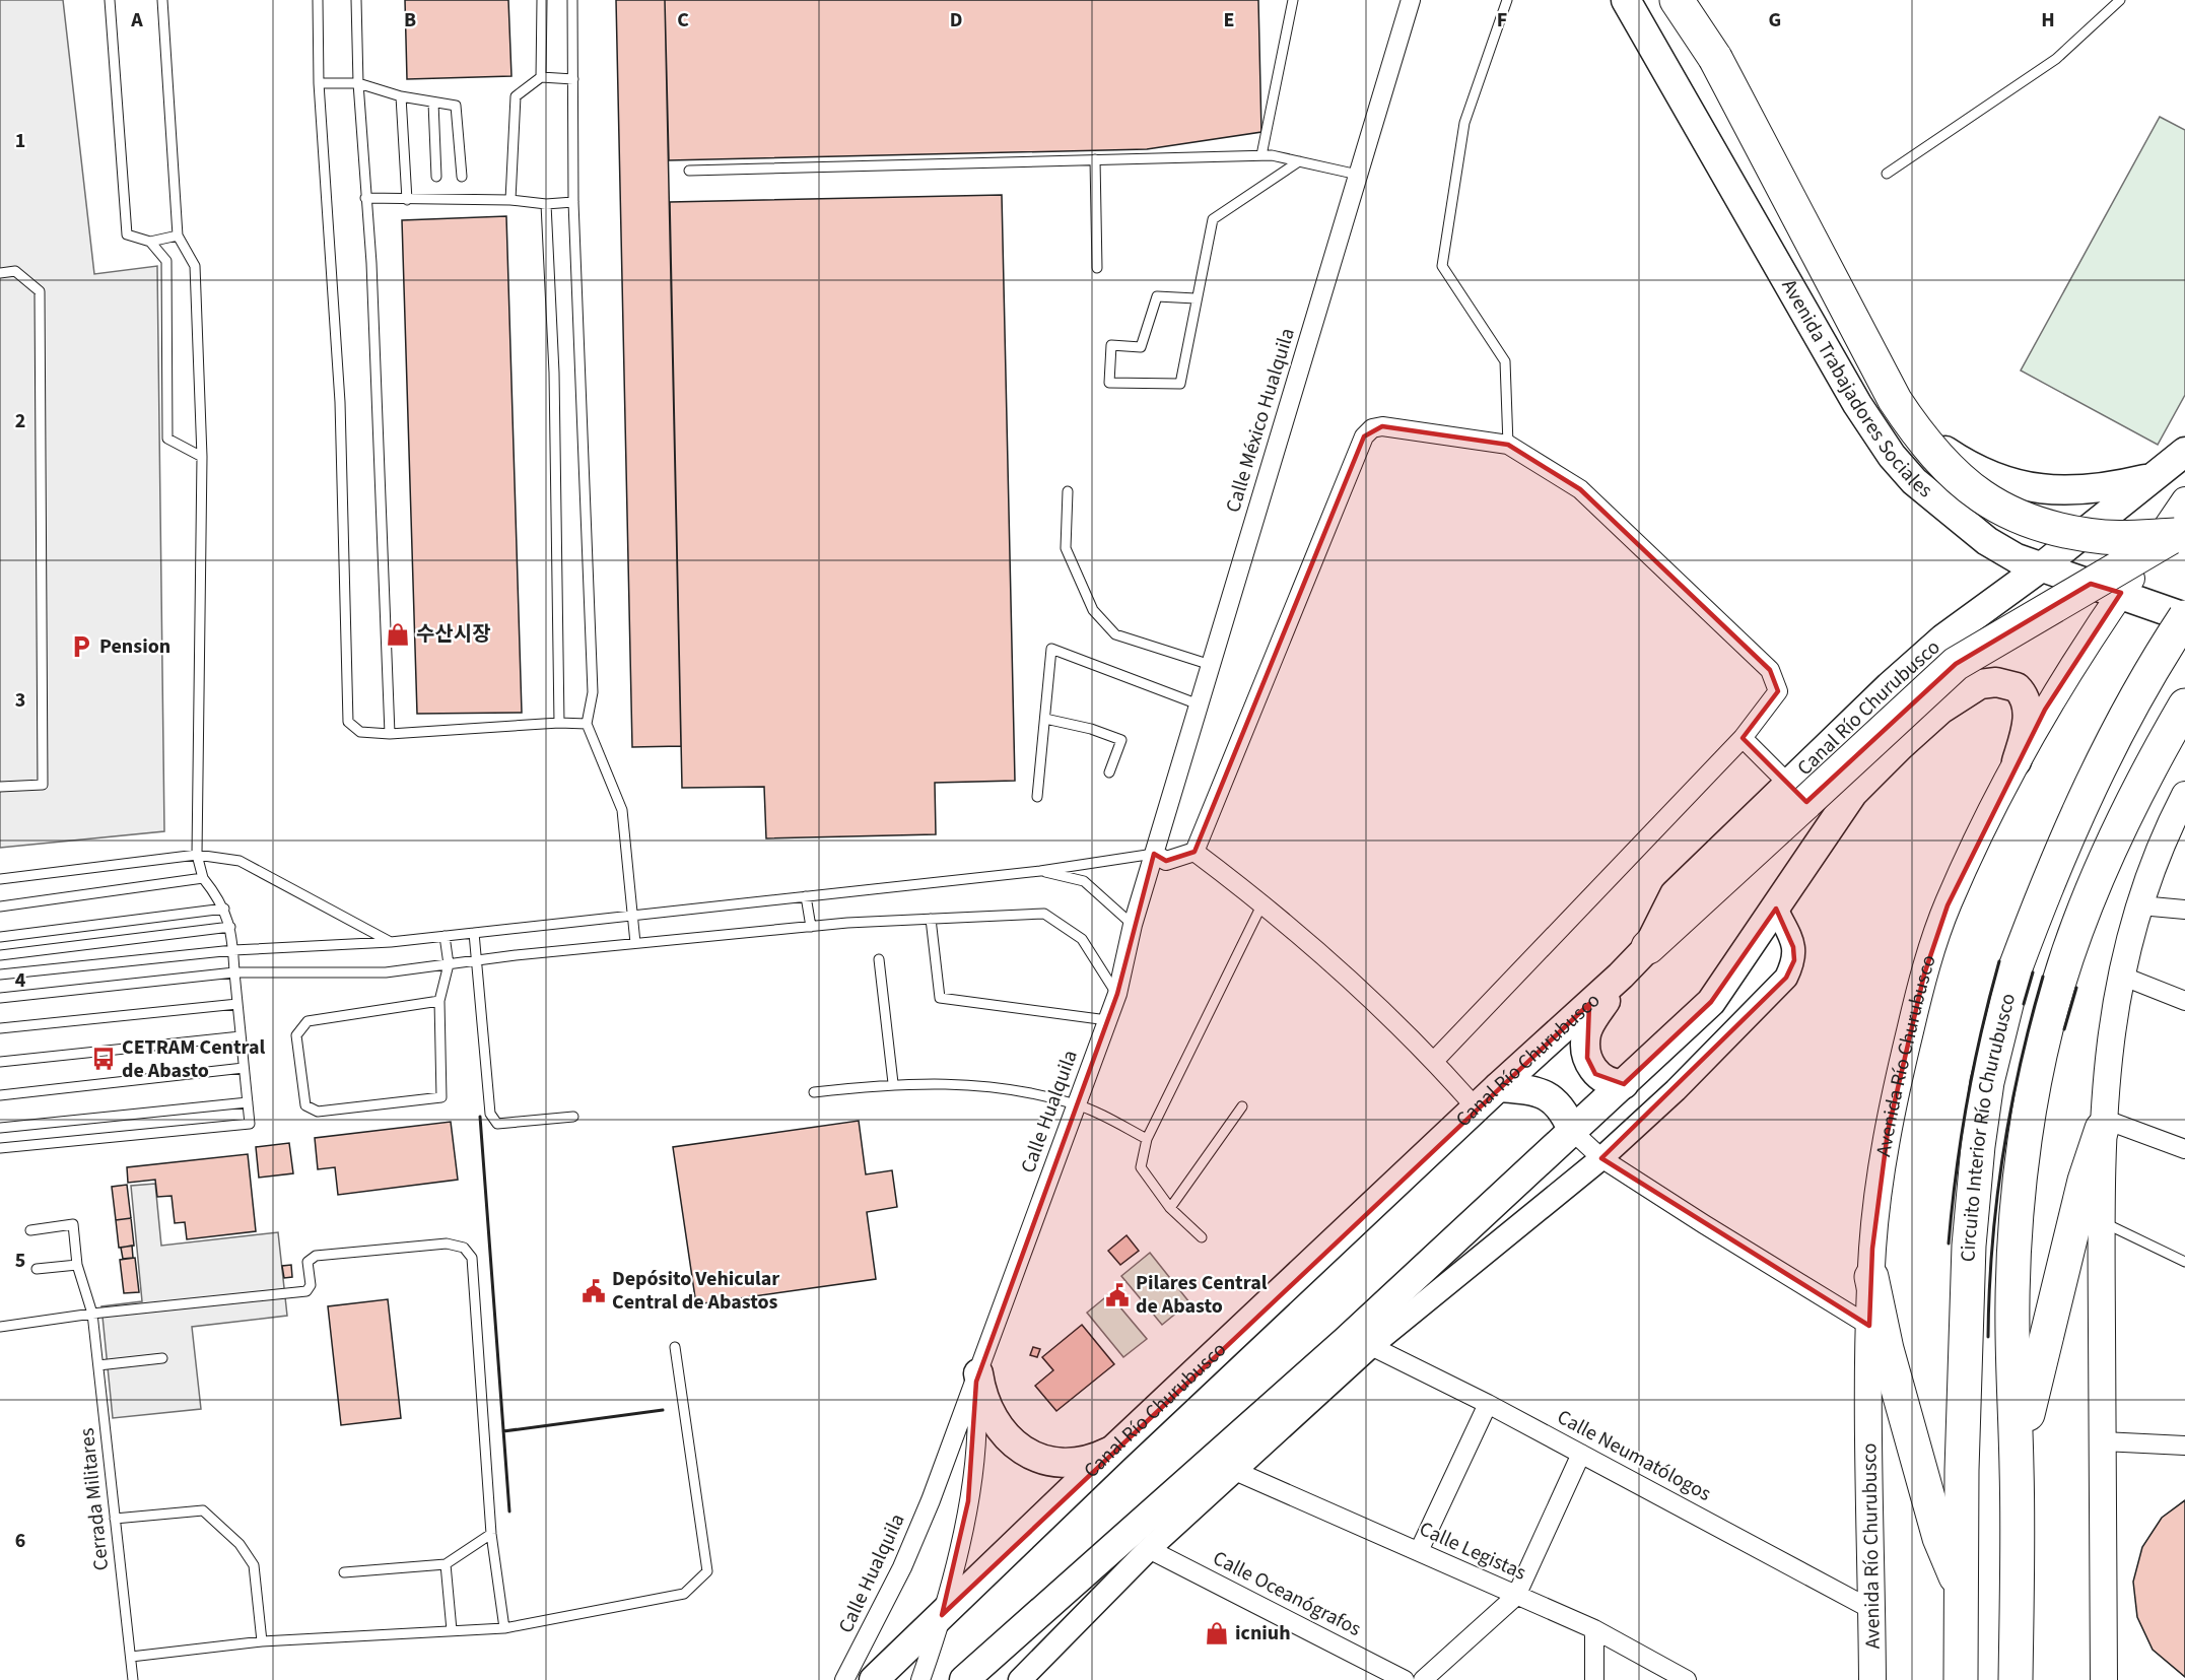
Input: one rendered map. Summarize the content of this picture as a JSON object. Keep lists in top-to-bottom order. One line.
{"streets":{"highway":["Circuito Interior Río Churubusco"],"main road":["Avenida Trabajadores Sociales","Canal Río Churubusco","Avenida Río Churubusco"],"street":["Calle México Hualquila","Calle Hualquila","Calle Neumatólogos","Calle Legistas","Calle Oceanógrafos"],"lane":["Cerrada Militares"]},"crossings":[["Avenida Trabajadores Sociales","Canal Río Churubusco"],["Avenida Trabajadores Sociales","Avenida Río Churubusco"],["Avenida Trabajadores Sociales","Circuito Interior Río Churubusco"],["Calle México Hualquila","Calle Hualquila"],["Canal Río Churubusco","Calle Hualquila"],["Avenida Río Churubusco","Calle Neumatólogos"]],"places":{"shop":["수산시장","icniuh"],"parking":["Pension"],"bus stop":["CETRAM Central de Abasto"],"public building":["Depósito Vehicular Central de Abastos","Pilares Central de Abasto"]},"grid":{"columns":["A","B","C","D","E","F","G","H"],"rows":["1","2","3","4","5","6"]}}
